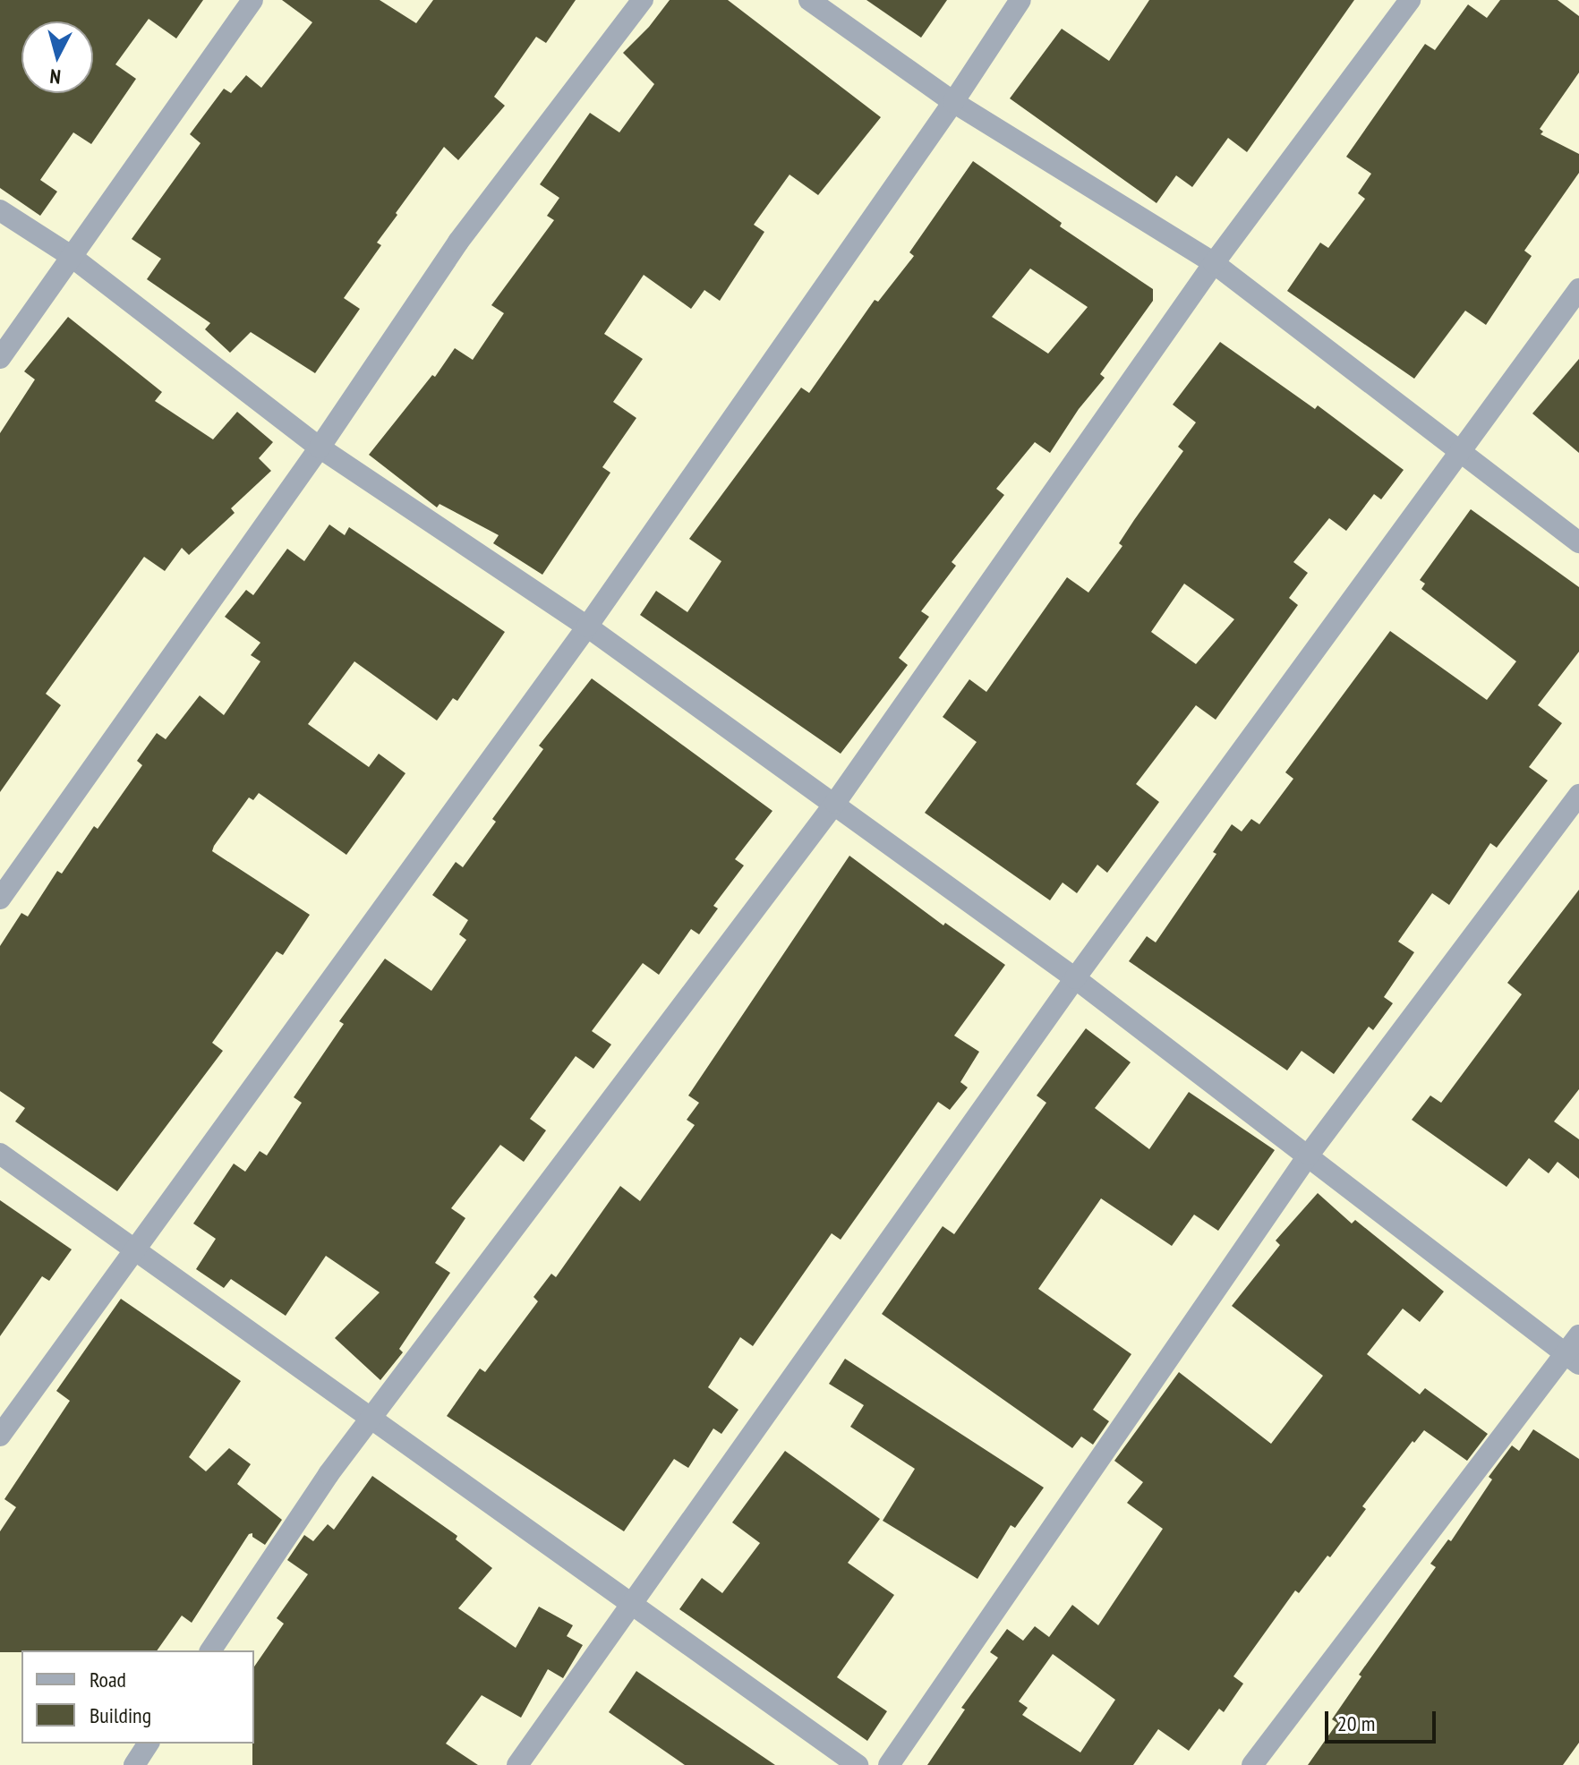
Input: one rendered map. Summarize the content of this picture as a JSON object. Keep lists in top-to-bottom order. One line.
{"legend":["Road","Building"],"scale_bar":"20 m","north":"bottom"}
